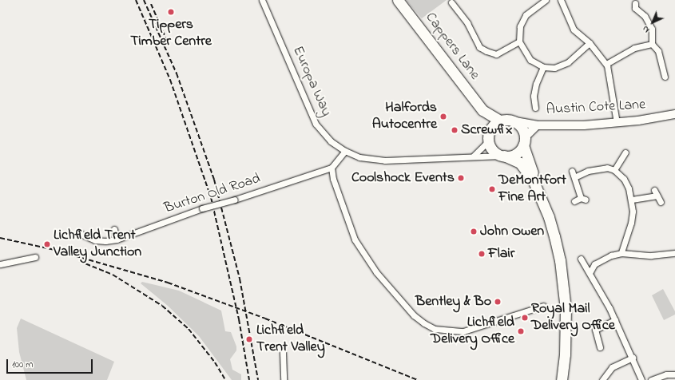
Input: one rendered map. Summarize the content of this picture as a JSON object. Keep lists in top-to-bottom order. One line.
{"streets":{"highway":["Cappers Lane"],"street":["Europa Way","Austin Cote Lane","Burton Old Road"]},"crossings":[["Cappers Lane","Europa Way"],["Cappers Lane","Austin Cote Lane"],["Europa Way","Austin Cote Lane"]],"places":["Tippers Timber Centre","Halfords Autocentre","Screwfix","Coolshock Events","DeMontfort Fine Art","John Owen","Lichfield Trent Valley Junction","Flair","Bentley & Bo","Royal Mail Delivery Office","Lichfield Delivery Office","Lichfield Trent Valley"],"scale_bar":"100 m","north":"bottom left"}
